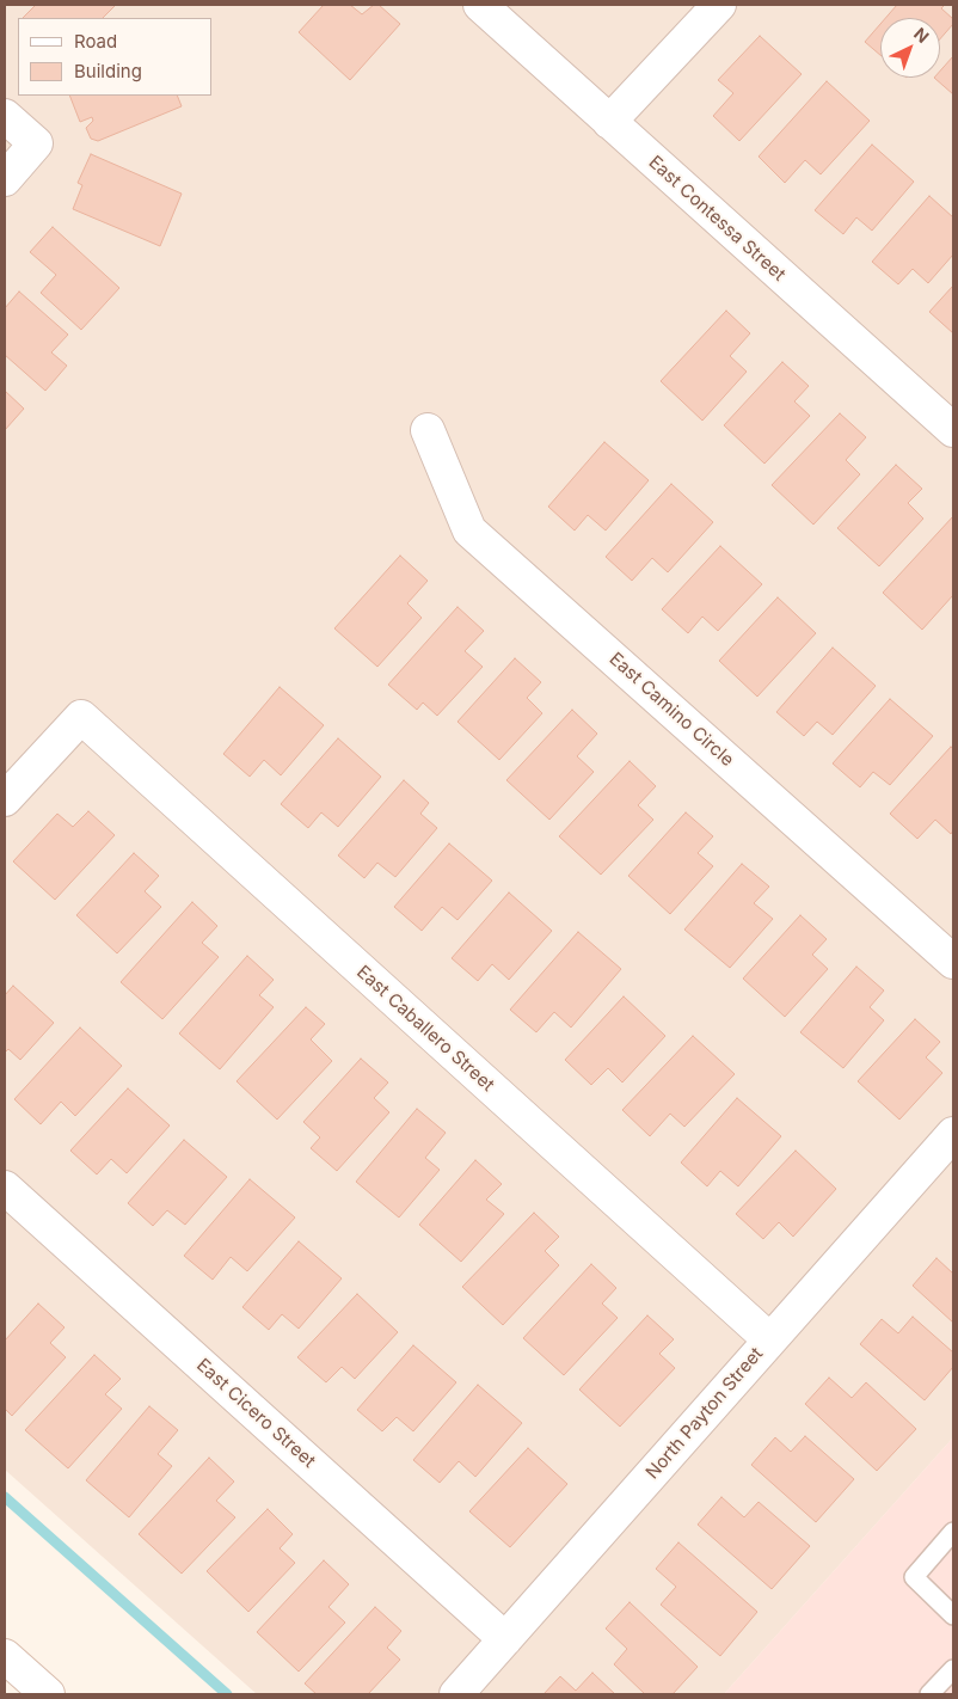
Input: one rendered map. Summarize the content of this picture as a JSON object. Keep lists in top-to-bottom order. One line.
{"streets":{"street":["East Contessa Street","East Camino Circle","East Caballero Street","East Cicero Street","North Payton Street"]},"crossings":[["East Caballero Street","North Payton Street"],["East Cicero Street","North Payton Street"]],"legend":["Road","Building"],"north":"top right"}
